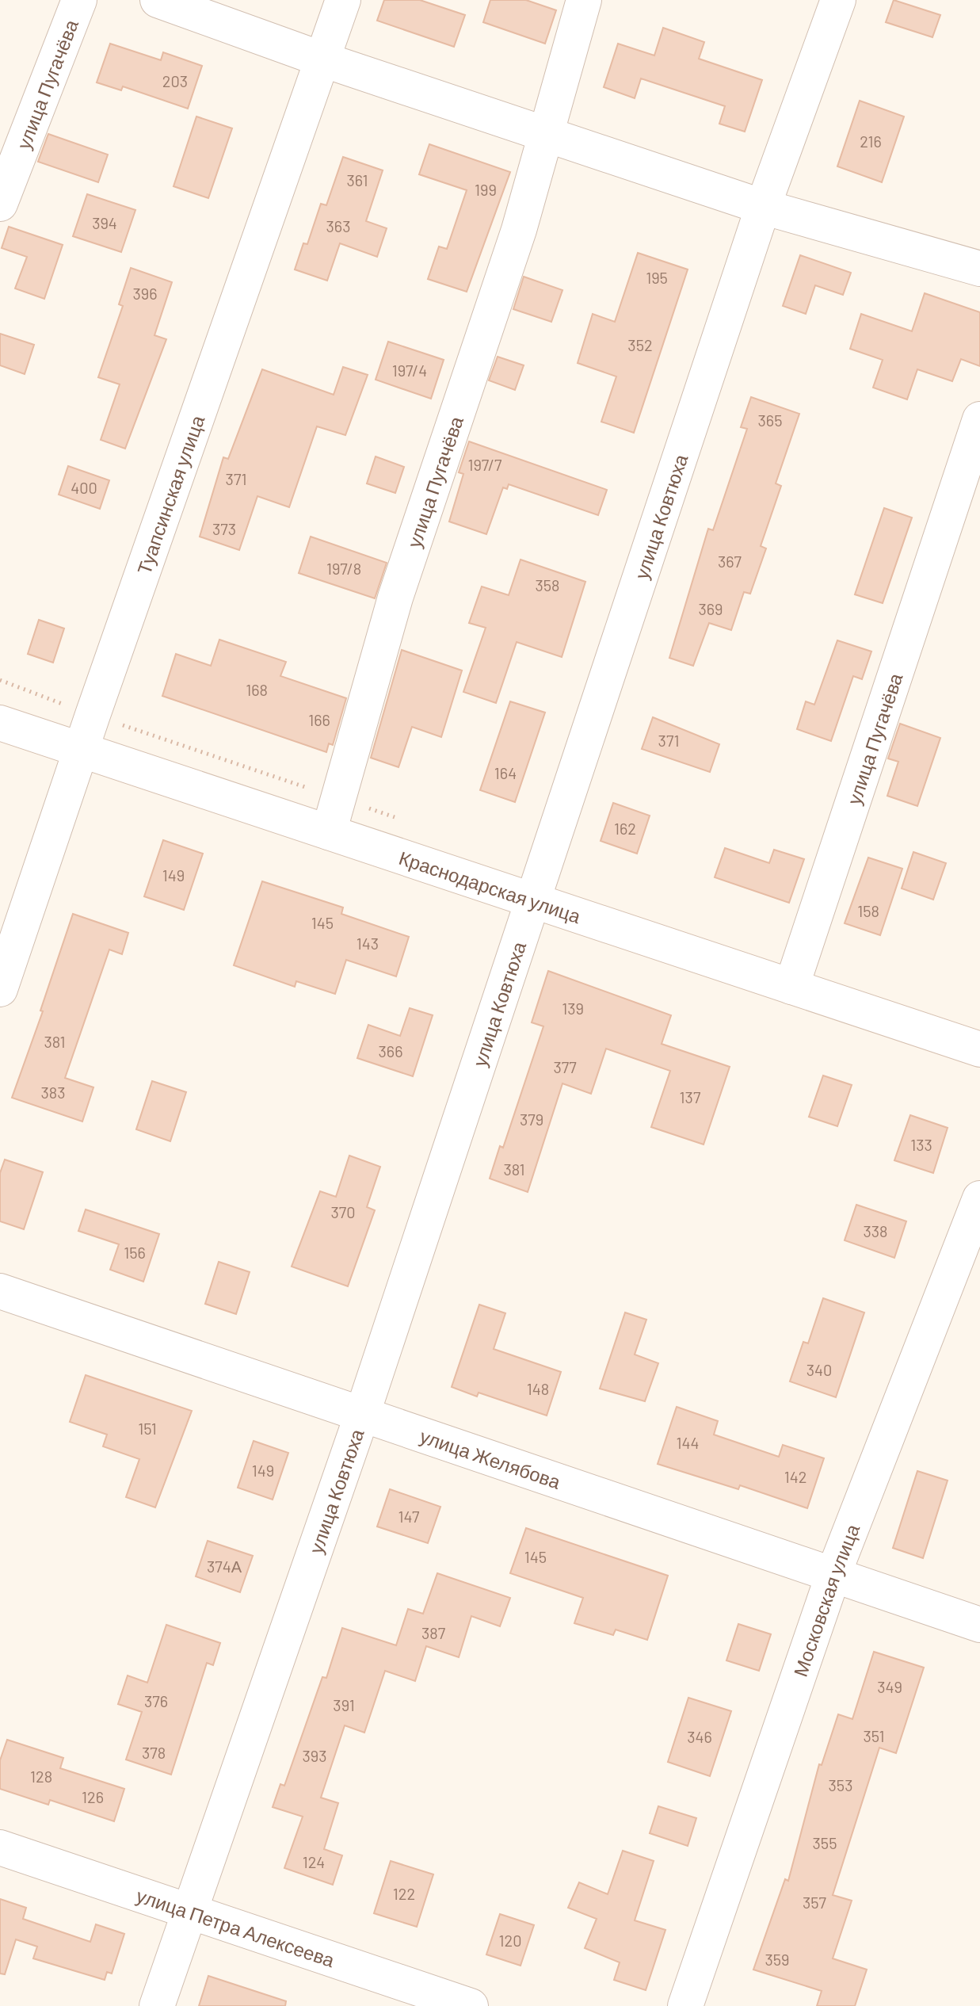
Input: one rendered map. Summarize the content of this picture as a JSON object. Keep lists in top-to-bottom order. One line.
{"streets":{"street":["улица Пугачёва","Туапсинская улица","улица Ковтюха","Краснодарская улица","улица Желябова","Московская улица","улица Петра Алексеева"]},"crossings":[["улица Пугачёва","Краснодарская улица"],["Туапсинская улица","Краснодарская улица"],["улица Ковтюха","Краснодарская улица"],["улица Ковтюха","улица Желябова"],["улица Ковтюха","улица Петра Алексеева"],["улица Желябова","Московская улица"]],"house_numbers":["203","216","361","199","394","363","195","396","352","197/4","365","197/7","371","400","373","367","197/8","358","369","168","166","371","164","162","149","158","145","143","139","381","366","377","383","137","379","133","381","370","338","156","340","148","151","144","149","142","147","145","374А","387","349","376","391","351","346","378","393","128","353","126","355","124","122","357","120","359"]}
